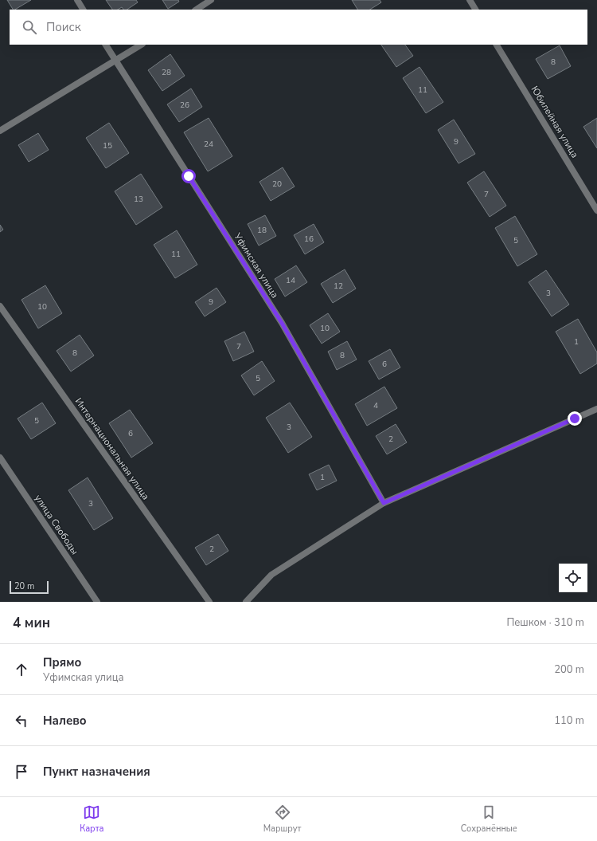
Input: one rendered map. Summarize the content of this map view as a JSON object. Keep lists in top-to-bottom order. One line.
{"streets":{"street":["Юбилейная улица","Уфимская улица","Интернациональная улица","улица Свободы"]},"house_numbers":["8","28","11","26","9","24","15","20","7","13","18","16","5","11","14","12","3","9","10","10","1","7","8","8","6","5","4","5","3","6","2","1","3","2"],"scale_bar":"20 m","page":{"search":"Поиск","scale":"20 m","heading":["4 мин","Пешком · 310 m"],"list":[["Прямо","Уфимская улица","200 m"],["Налево","110 m"],"Пункт назначения"],"nav":["Карта","Маршрут","Сохранённые"]}}
